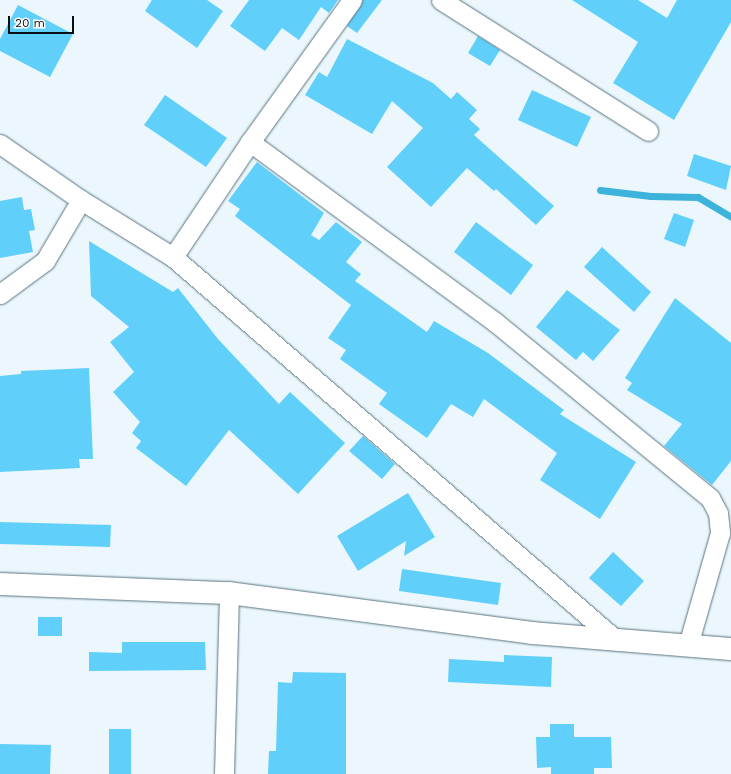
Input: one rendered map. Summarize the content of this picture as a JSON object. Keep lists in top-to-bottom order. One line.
{"scale_bar":"20 m"}
